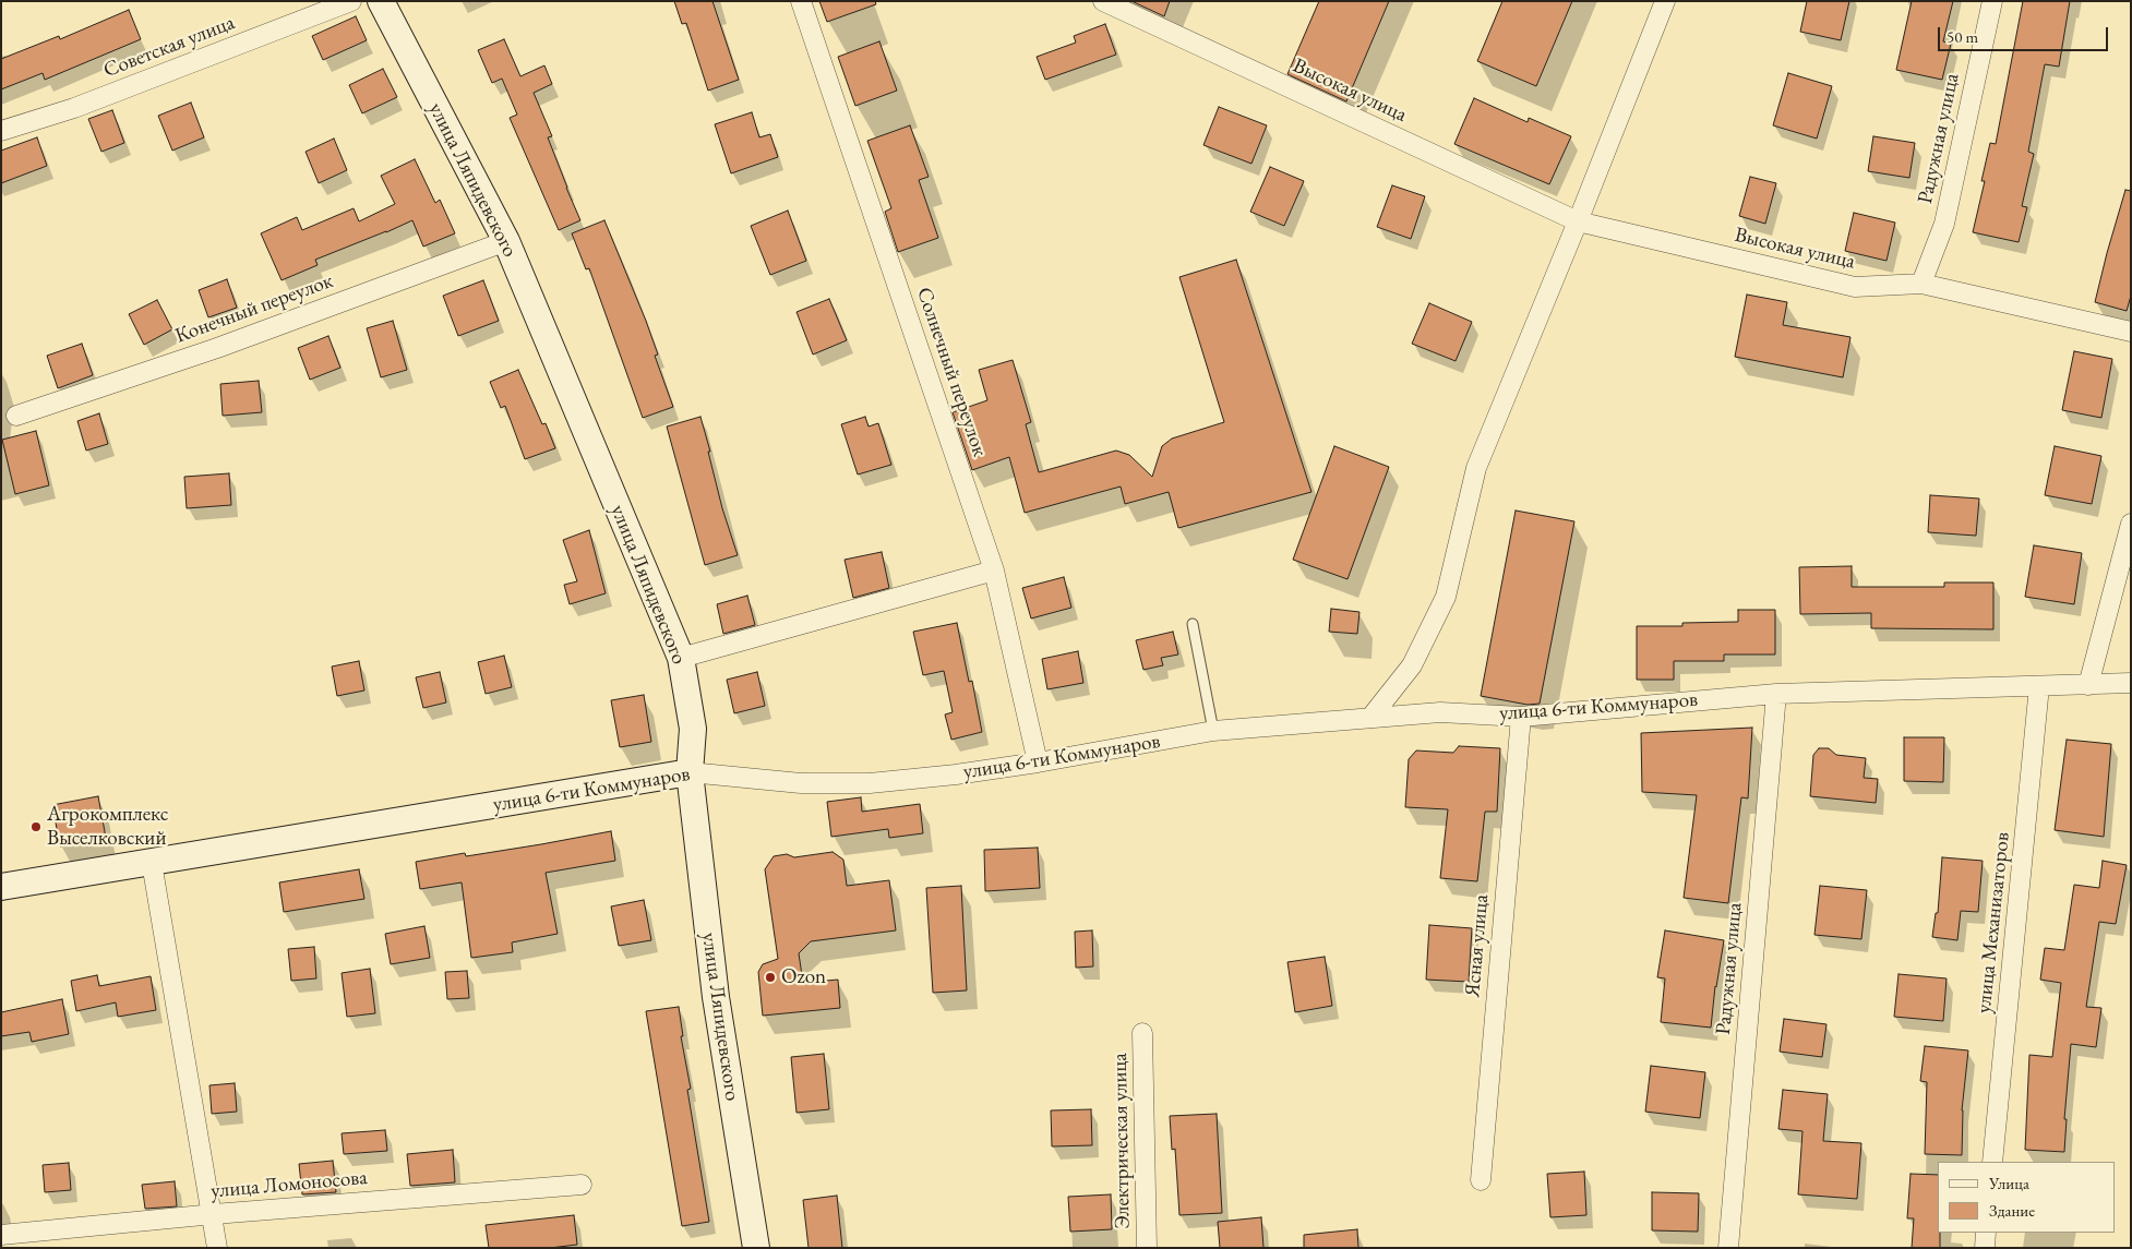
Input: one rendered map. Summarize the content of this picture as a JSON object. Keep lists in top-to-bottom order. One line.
{"streets":{"main road":["улица Ляпидевского","улица 6-ти Коммунаров"],"street":["Советская улица","Высокая улица","Радужная улица","Конечный переулок","Солнечный переулок","улица Механизаторов","Ясная улица","Электрическая улица","улица Ломоносова"]},"crossings":[["Высокая улица","Радужная улица"],["Радужная улица","улица 6-ти Коммунаров"],["улица Ляпидевского","Конечный переулок"],["улица Ляпидевского","улица 6-ти Коммунаров"],["Солнечный переулок","улица 6-ти Коммунаров"],["улица 6-ти Коммунаров","улица Механизаторов"],["улица 6-ти Коммунаров","Ясная улица"]],"places":["Агрокомплекс Выселковский","Ozon"],"legend":["Улица","Здание"],"scale_bar":"50 m"}
